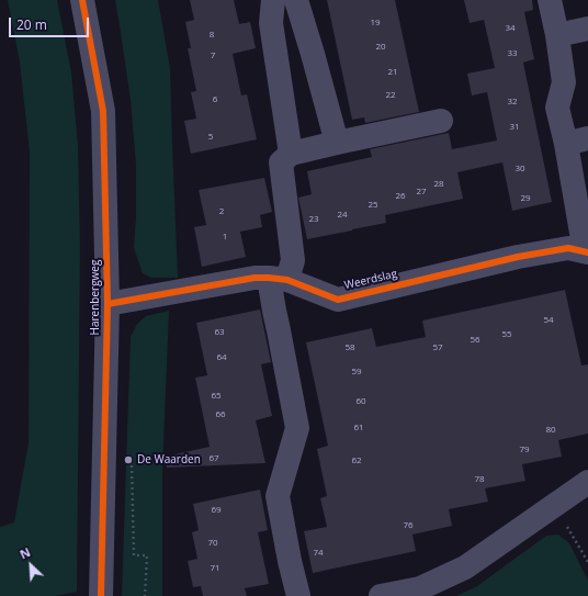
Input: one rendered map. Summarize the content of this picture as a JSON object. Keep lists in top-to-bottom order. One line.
{"streets":{"street":["Weerdslag","Harenbergweg"]},"crossings":[["Weerdslag","Harenbergweg"]],"places":["De Waarden"],"house_numbers":["19","34","8","20","33","7","21","22","6","32","31","5","30","28","27","26","29","25","2","24","23","1","54","63","55","56","58","57","64","59","65","60","66","61","80","79","67","62","78","69","76","70","74","71"],"scale_bar":"20 m","north":"top left"}
